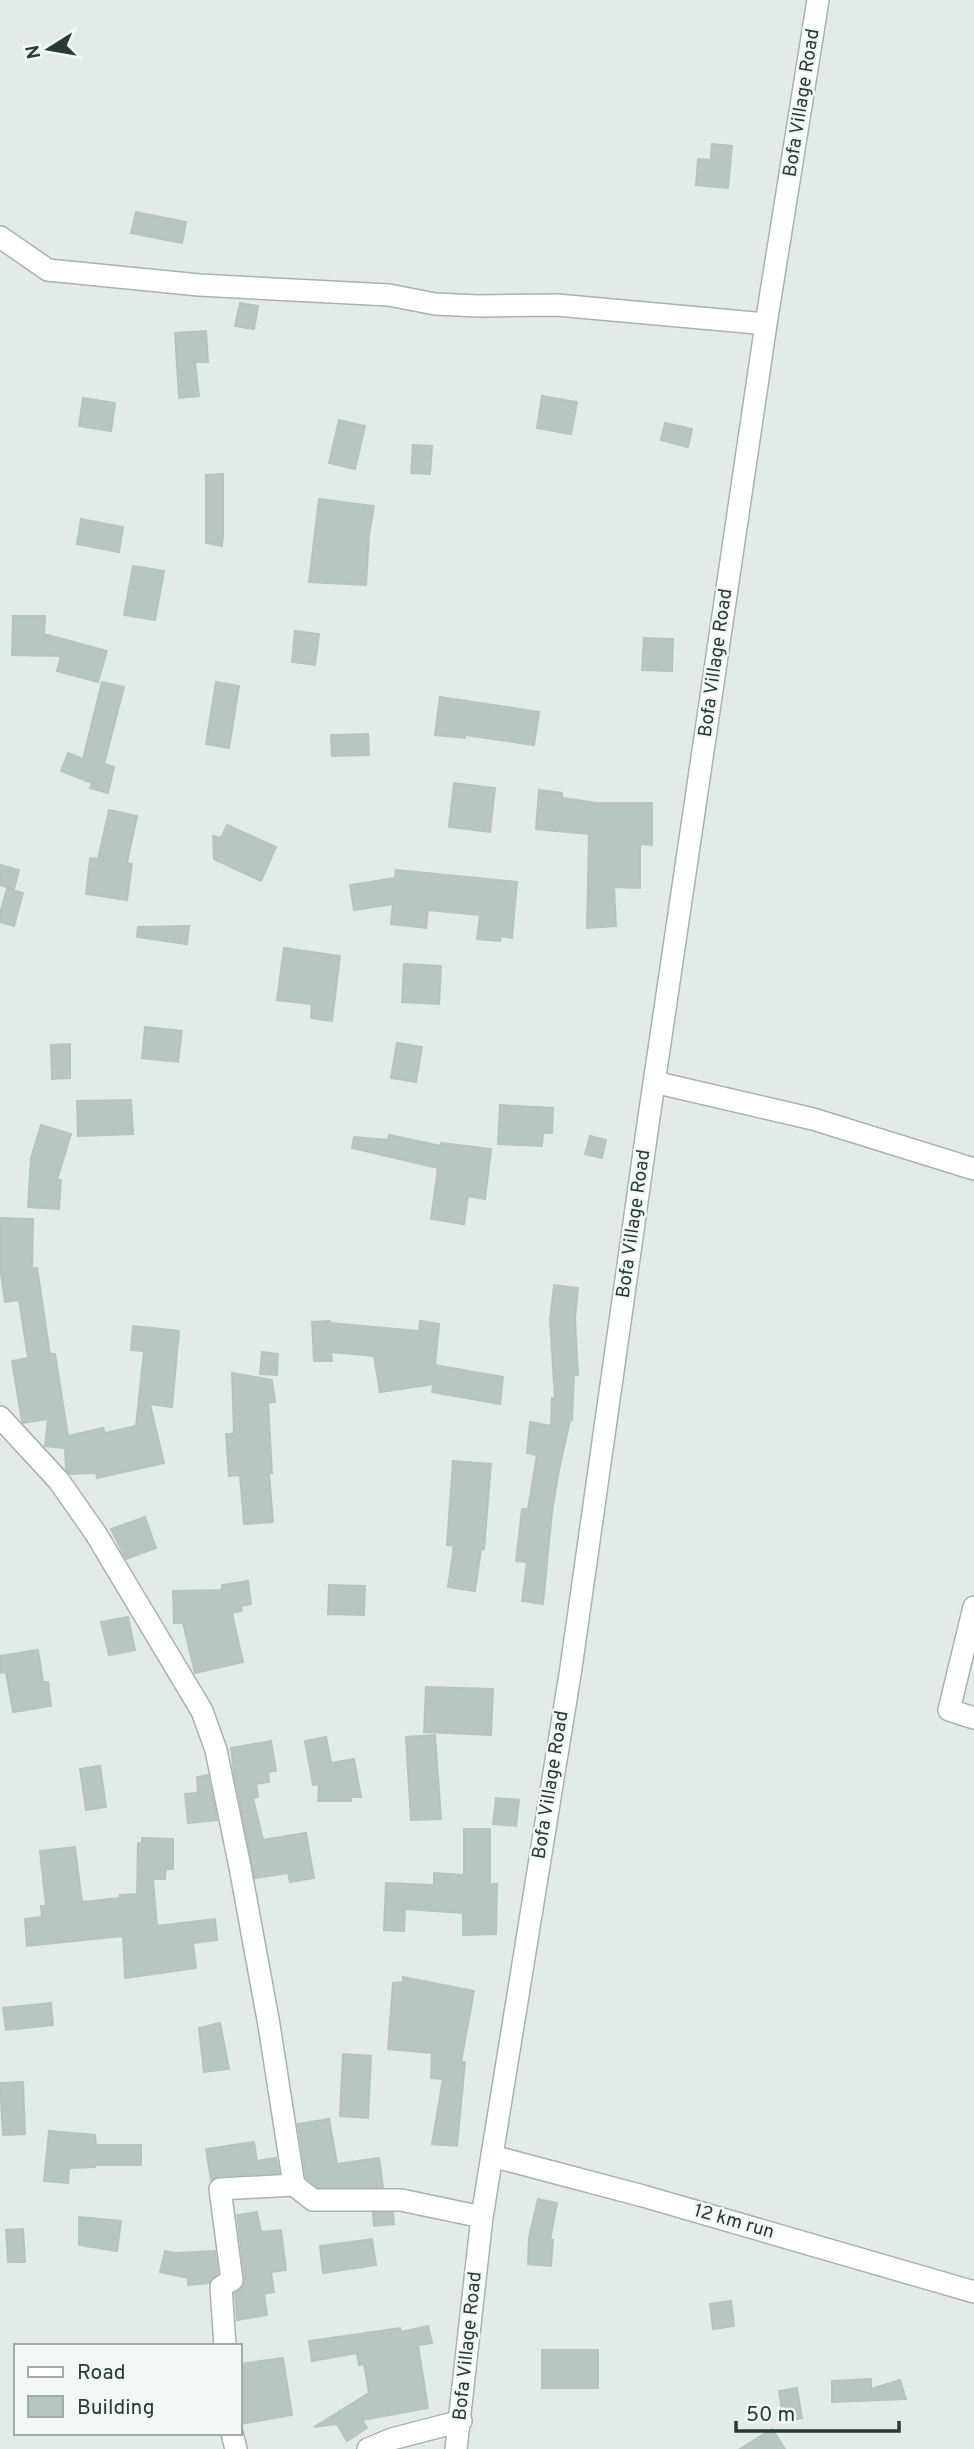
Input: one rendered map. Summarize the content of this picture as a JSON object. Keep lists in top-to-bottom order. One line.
{"streets":{"street":["Bofa Village Road","12 km run"]},"crossings":[["Bofa Village Road","12 km run"]],"legend":["Road","Building"],"scale_bar":"50 m","north":"left"}
